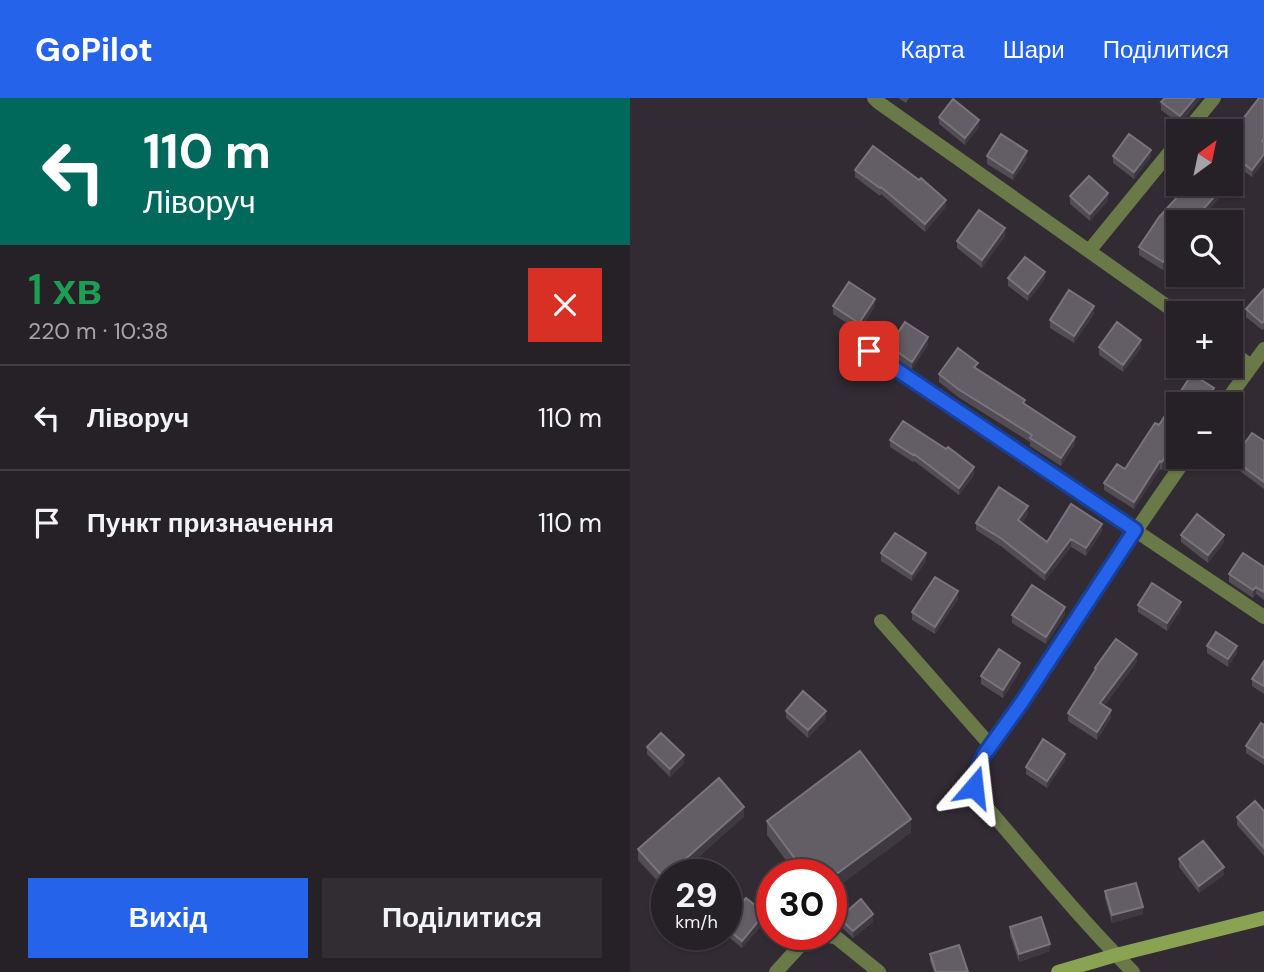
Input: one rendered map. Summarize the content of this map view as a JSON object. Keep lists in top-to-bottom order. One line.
{"north":"top right","page":{"header":"GoPilot","nav":["Карта","Шари","Поділитися"],"turn":["110 m","Ліворуч"],"map_buttons":["+","−"],"heading":["1 хв","220 m · 10:38"],"list":[{"name":"Ліворуч","value":"110 m"},{"name":"Пункт призначення","value":"110 m"}],"speed":"29 km/h","limit":"30","buttons":["Вихід","Поділитися"]}}
